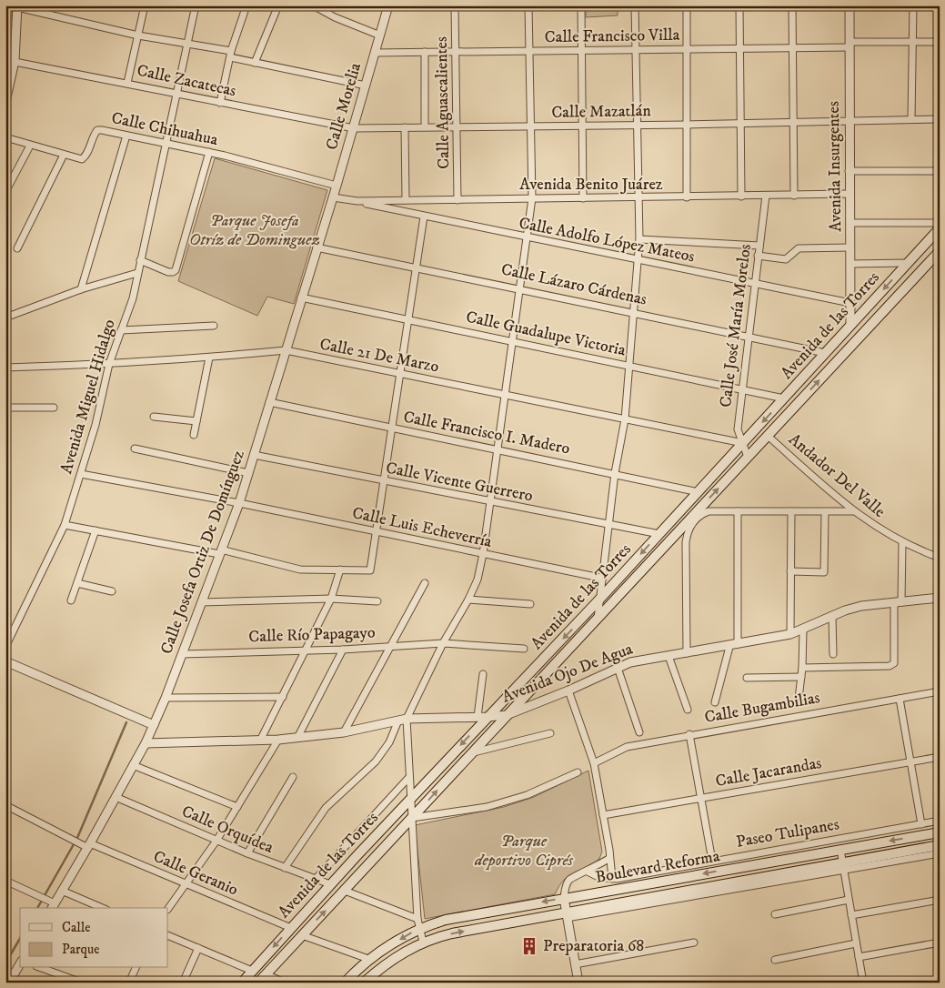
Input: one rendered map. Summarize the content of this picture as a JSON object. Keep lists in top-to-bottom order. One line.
{"streets":{"main road":["Avenida de las Torres","Boulevard Reforma"],"street":["Calle Francisco Villa","Calle Zacatecas","Calle Aguascalientes","Calle Morelia","Calle Mazatlán","Calle Chihuahua","Avenida Insurgentes","Avenida Benito Juárez","Calle Adolfo López Mateos","Calle Lázaro Cárdenas","Calle José María Morelos","Calle Guadalupe Victoria","Calle 21 De Marzo","Avenida Miguel Hidalgo","Calle Francisco I. Madero","Andador Del Valle","Calle Vicente Guerrero","Calle Luis Echeverría","Calle Josefa Ortiz De Domínguez","Calle Río Papagayo","Avenida Ojo De Agua","Calle Bugambilias","Calle Jacarandas","Calle Orquídea","Paseo Tulipanes","Calle Geranio"]},"crossings":[["Calle Francisco Villa","Calle Aguascalientes"],["Calle Francisco Villa","Calle Morelia"],["Calle Francisco Villa","Avenida Insurgentes"],["Calle Zacatecas","Calle Morelia"],["Calle Zacatecas","Calle Mazatlán"],["Calle Zacatecas","Avenida Miguel Hidalgo"],["Calle Aguascalientes","Calle Mazatlán"],["Calle Aguascalientes","Avenida Benito Juárez"],["Calle Morelia","Calle Mazatlán"],["Calle Morelia","Calle Chihuahua"],["Calle Morelia","Calle Josefa Ortiz De Domínguez"],["Calle Mazatlán","Avenida Insurgentes"],["Calle Chihuahua","Avenida Miguel Hidalgo"],["Calle Chihuahua","Calle Josefa Ortiz De Domínguez"],["Avenida Insurgentes","Avenida Benito Juárez"],["Avenida Insurgentes","Calle Adolfo López Mateos"],["Avenida Insurgentes","Avenida de las Torres"],["Avenida Benito Juárez","Calle Adolfo López Mateos"],["Avenida Benito Juárez","Calle José María Morelos"],["Avenida Benito Juárez","Calle Josefa Ortiz De Domínguez"],["Calle Adolfo López Mateos","Calle José María Morelos"],["Calle Lázaro Cárdenas","Calle José María Morelos"],["Calle Lázaro Cárdenas","Avenida de las Torres"],["Calle Lázaro Cárdenas","Calle Josefa Ortiz De Domínguez"],["Calle José María Morelos","Avenida de las Torres"],["Calle José María Morelos","Calle Guadalupe Victoria"],["Calle José María Morelos","Calle 21 De Marzo"],["Avenida de las Torres","Calle Guadalupe Victoria"],["Avenida de las Torres","Calle 21 De Marzo"],["Avenida de las Torres","Calle Francisco I. Madero"],["Avenida de las Torres","Andador Del Valle"],["Avenida de las Torres","Calle Vicente Guerrero"],["Avenida de las Torres","Avenida Ojo De Agua"],["Avenida de las Torres","Calle Orquídea"],["Avenida de las Torres","Calle Geranio"],["Calle Guadalupe Victoria","Calle Josefa Ortiz De Domínguez"],["Calle 21 De Marzo","Avenida Miguel Hidalgo"],["Calle 21 De Marzo","Calle Josefa Ortiz De Domínguez"],["Avenida Miguel Hidalgo","Calle Luis Echeverría"],["Calle Francisco I. Madero","Calle Josefa Ortiz De Domínguez"],["Calle Vicente Guerrero","Calle Josefa Ortiz De Domínguez"],["Calle Luis Echeverría","Calle Josefa Ortiz De Domínguez"],["Calle Josefa Ortiz De Domínguez","Calle Río Papagayo"],["Calle Josefa Ortiz De Domínguez","Avenida Ojo De Agua"],["Calle Josefa Ortiz De Domínguez","Calle Orquídea"],["Calle Josefa Ortiz De Domínguez","Calle Geranio"]],"parks":["Parque Josefa Otríz de Dominguez","Parque deportivo Ciprés"],"places":{"building":["Preparatoria 68"]},"legend":["Calle","Parque"]}
